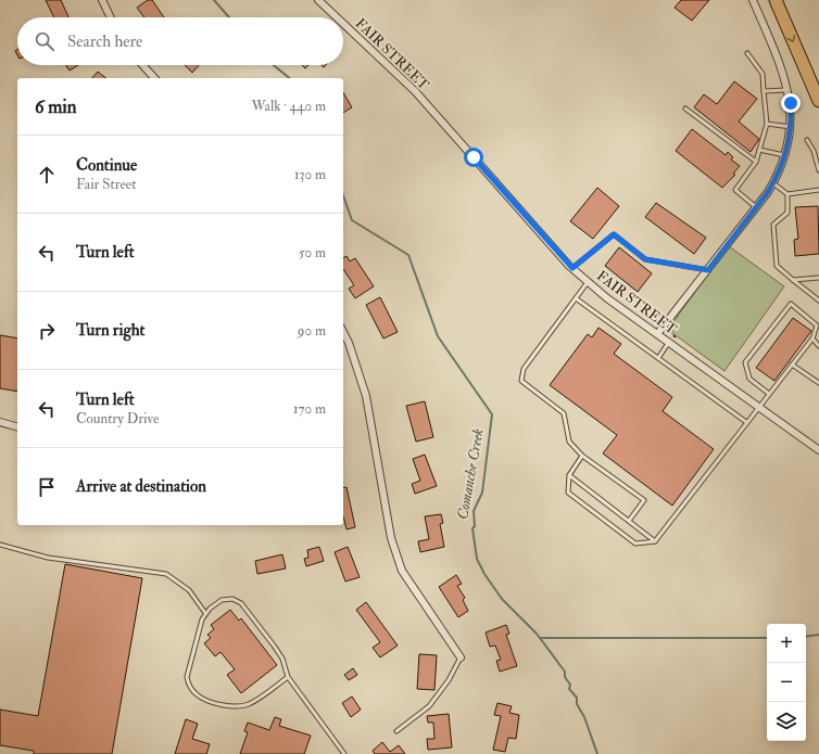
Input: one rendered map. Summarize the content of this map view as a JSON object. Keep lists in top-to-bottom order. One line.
{"streets":{"street":["FAIR STREET"]},"water":["Comanche Creek"],"page":{"search":"Search here","heading":["6 min","Walk · 440 m"],"list":[["Continue","Fair Street","130 m"],["Turn left","50 m"],["Turn right","90 m"],["Turn left","Country Drive","170 m"],"Arrive at destination"],"map_buttons":["+","−"]}}
